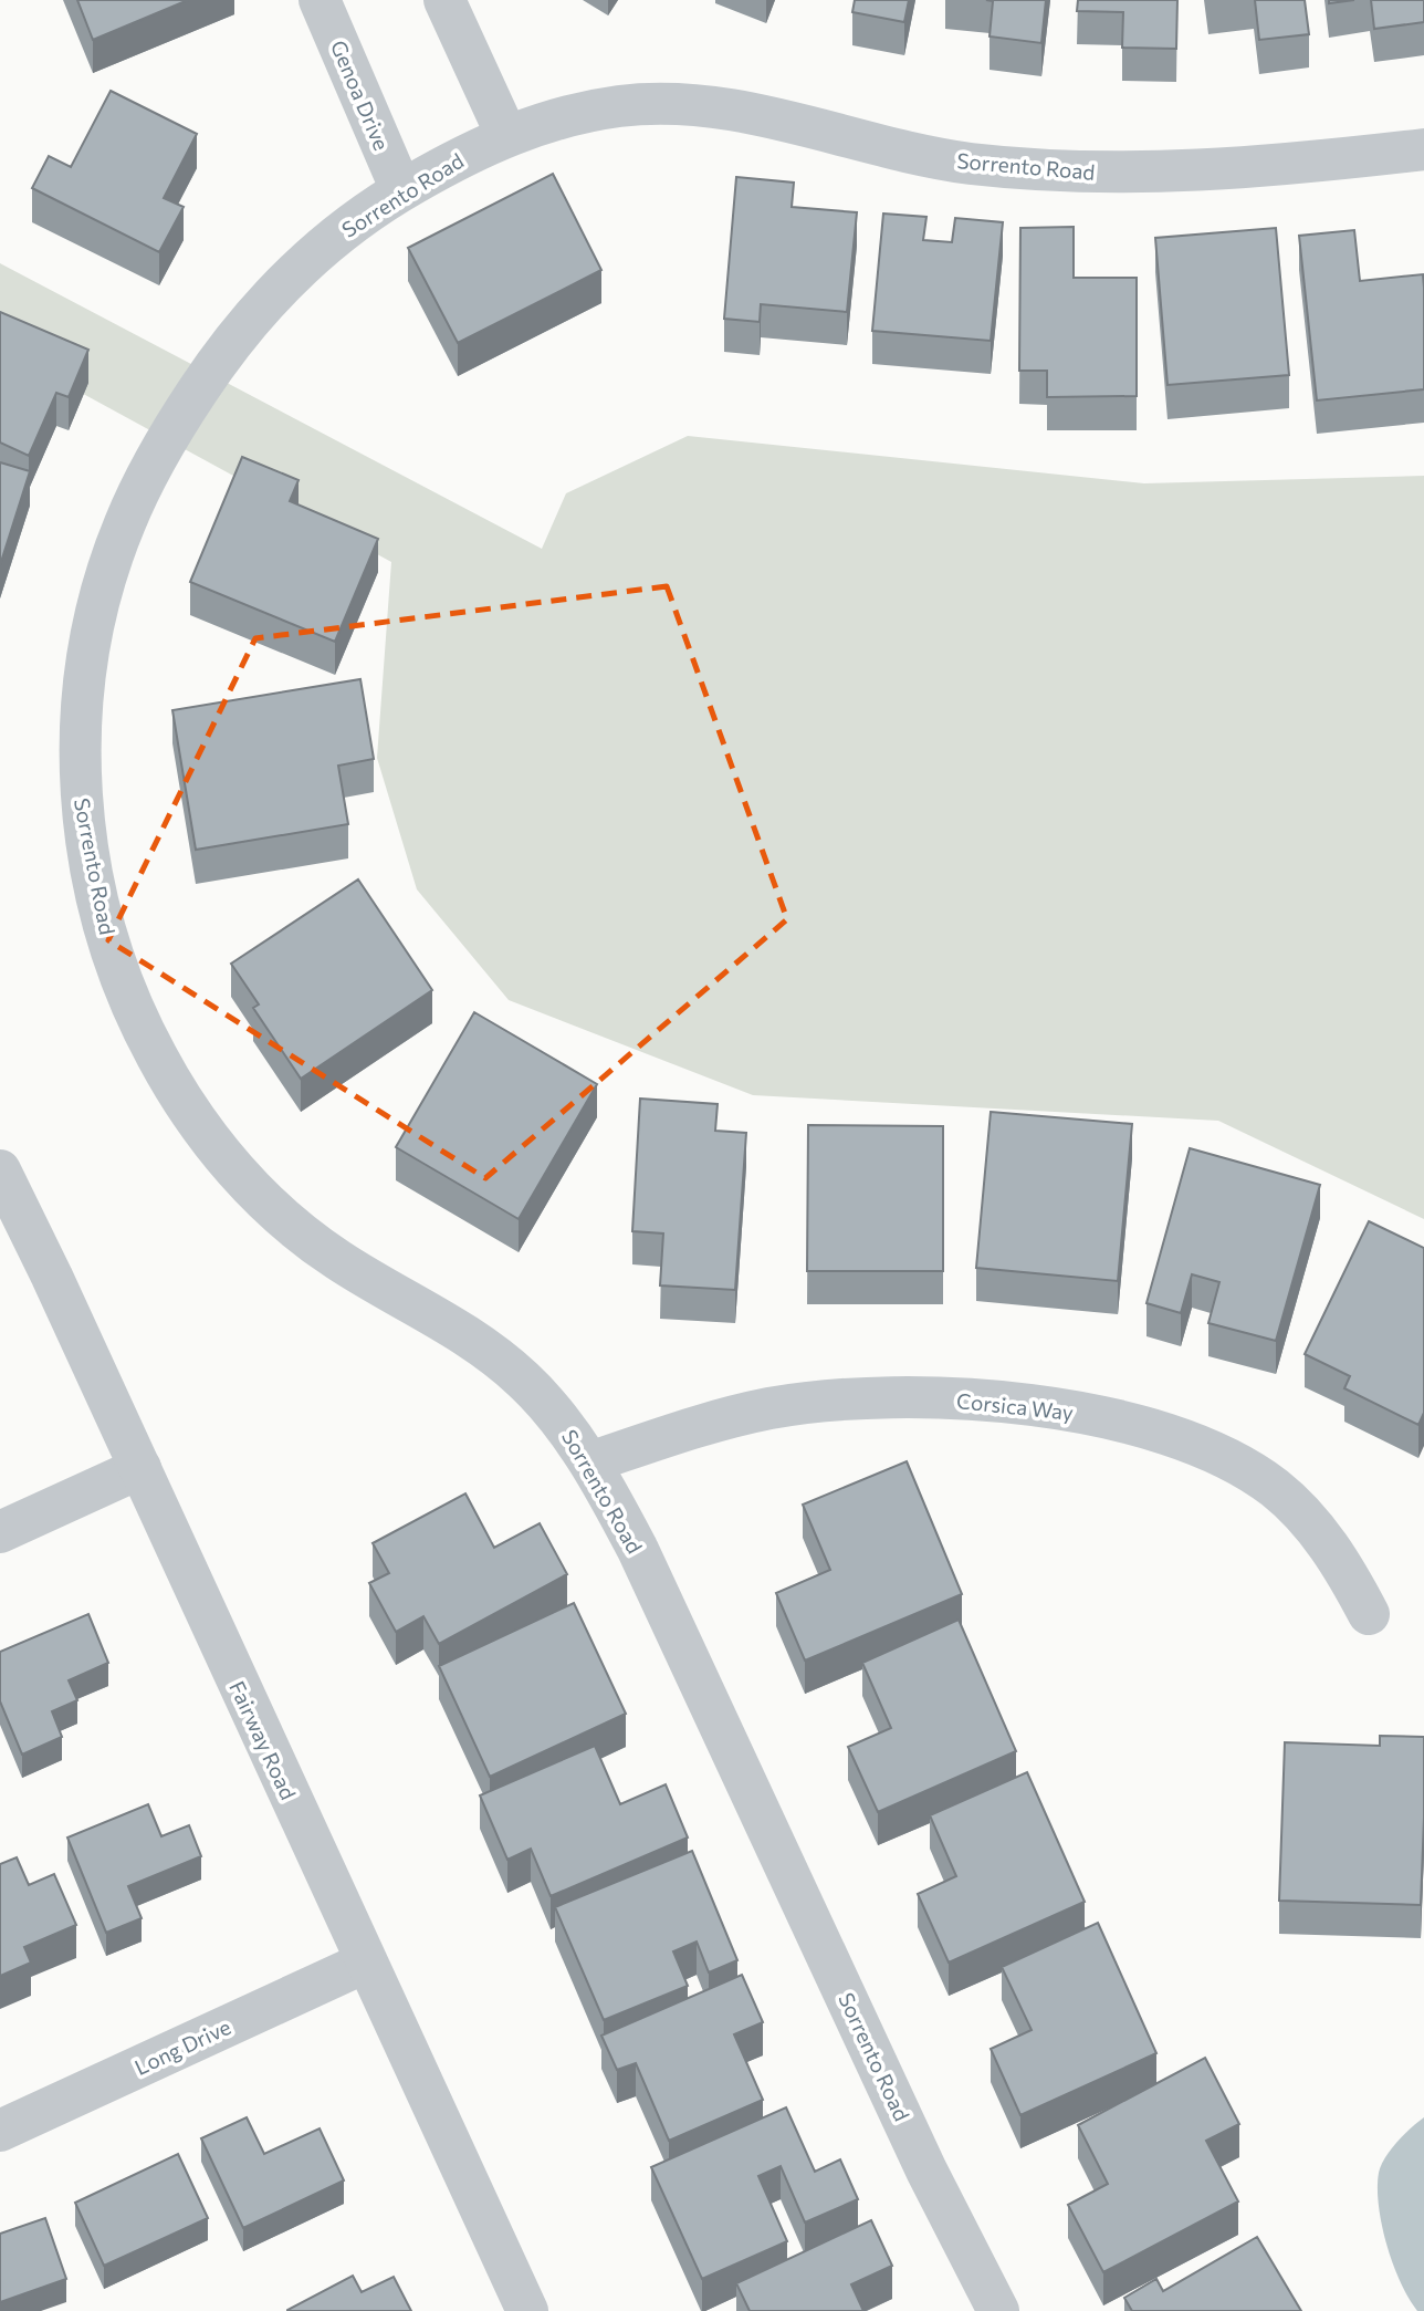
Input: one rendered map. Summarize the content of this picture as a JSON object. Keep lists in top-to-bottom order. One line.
{"streets":{"street":["Genoa Drive","Sorrento Road","Corsica Way","Fairway Road","Long Drive"]},"crossings":[["Genoa Drive","Sorrento Road"],["Sorrento Road","Corsica Way"],["Fairway Road","Long Drive"]]}
